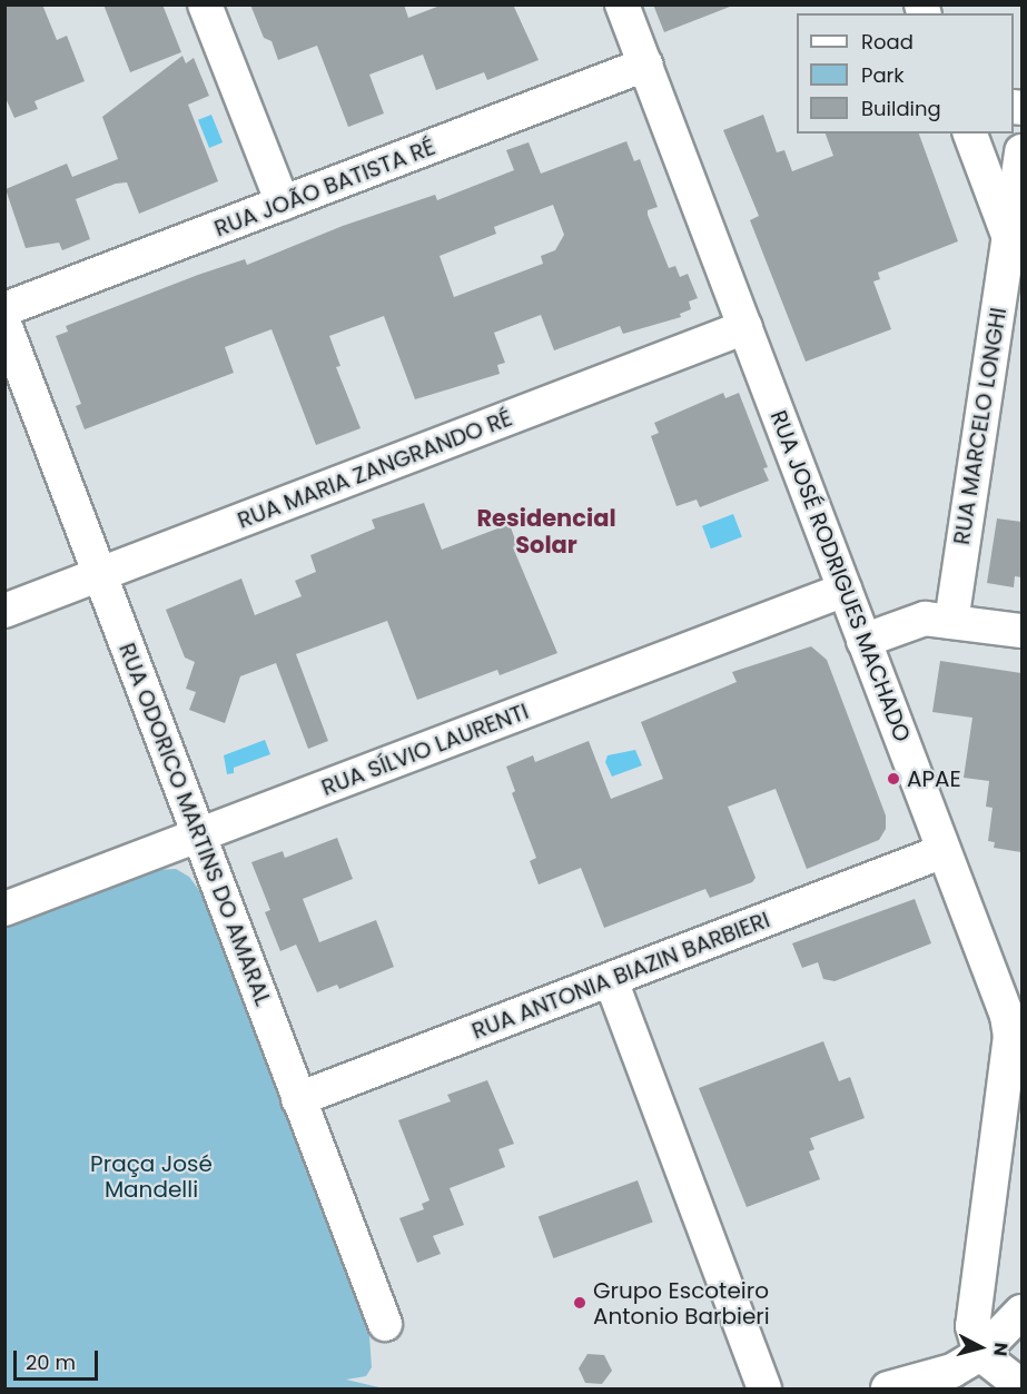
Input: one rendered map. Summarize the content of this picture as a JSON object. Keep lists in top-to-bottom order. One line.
{"streets":{"street":["RUA JOÃO BATISTA RÉ","RUA MARCELO LONGHI","RUA MARIA ZANGRANDO RÉ","RUA JOSÉ RODRIGUES MACHADO","RUA SÍLVIO LAURENTI","RUA ODORICO MARTINS DO AMARAL","RUA ANTONIA BIAZIN BARBIERI"]},"crossings":[["RUA JOÃO BATISTA RÉ","RUA JOSÉ RODRIGUES MACHADO"],["RUA MARIA ZANGRANDO RÉ","RUA JOSÉ RODRIGUES MACHADO"],["RUA MARIA ZANGRANDO RÉ","RUA ODORICO MARTINS DO AMARAL"],["RUA JOSÉ RODRIGUES MACHADO","RUA SÍLVIO LAURENTI"],["RUA JOSÉ RODRIGUES MACHADO","RUA ANTONIA BIAZIN BARBIERI"],["RUA SÍLVIO LAURENTI","RUA ODORICO MARTINS DO AMARAL"],["RUA ODORICO MARTINS DO AMARAL","RUA ANTONIA BIAZIN BARBIERI"]],"districts":["Residencial Solar"],"parks":["Praça José Mandelli"],"places":["APAE","Grupo Escoteiro Antonio Barbieri"],"legend":["Road","Park","Building"],"scale_bar":"20 m","north":"right"}
